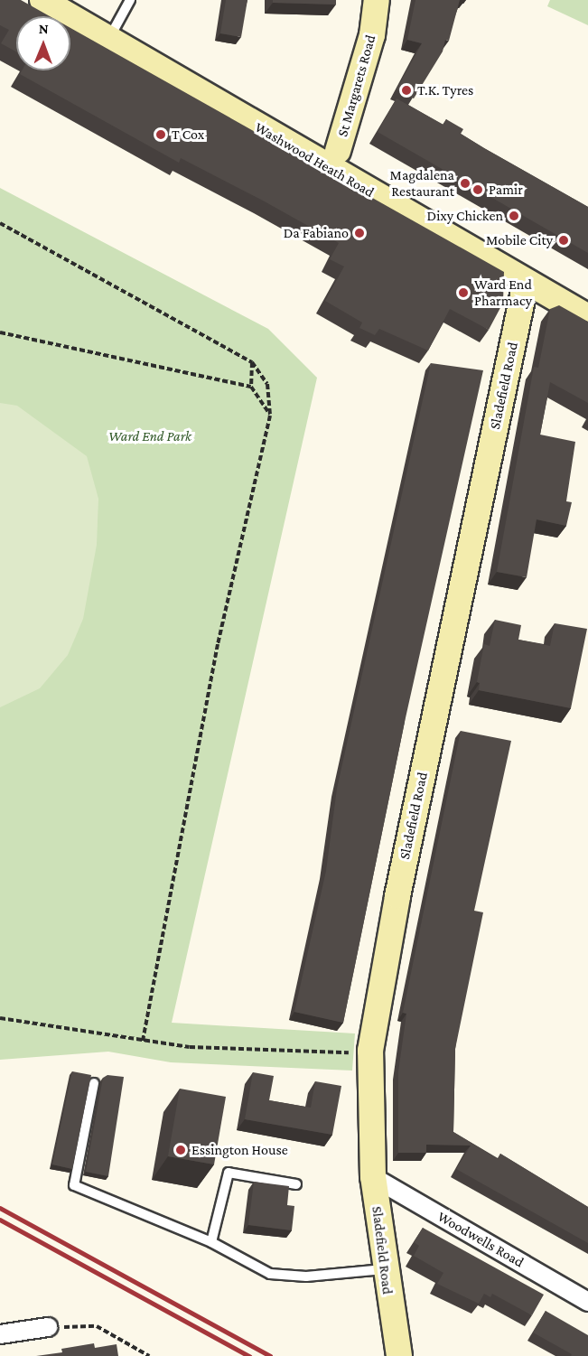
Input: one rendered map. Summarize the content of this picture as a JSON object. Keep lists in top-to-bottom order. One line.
{"streets":{"street":["St Margarets Road","Washwood Heath Road","Sladefield Road","Woodwells Road"]},"crossings":[["St Margarets Road","Washwood Heath Road"],["Washwood Heath Road","Sladefield Road"],["Sladefield Road","Woodwells Road"]],"parks":["Ward End Park"],"places":["T.K. Tyres","T Cox","Magdalena Restaurant","Pamir","Dixy Chicken","Da Fabiano","Mobile City","Ward End Pharmacy","Essington House"],"north":"top"}
